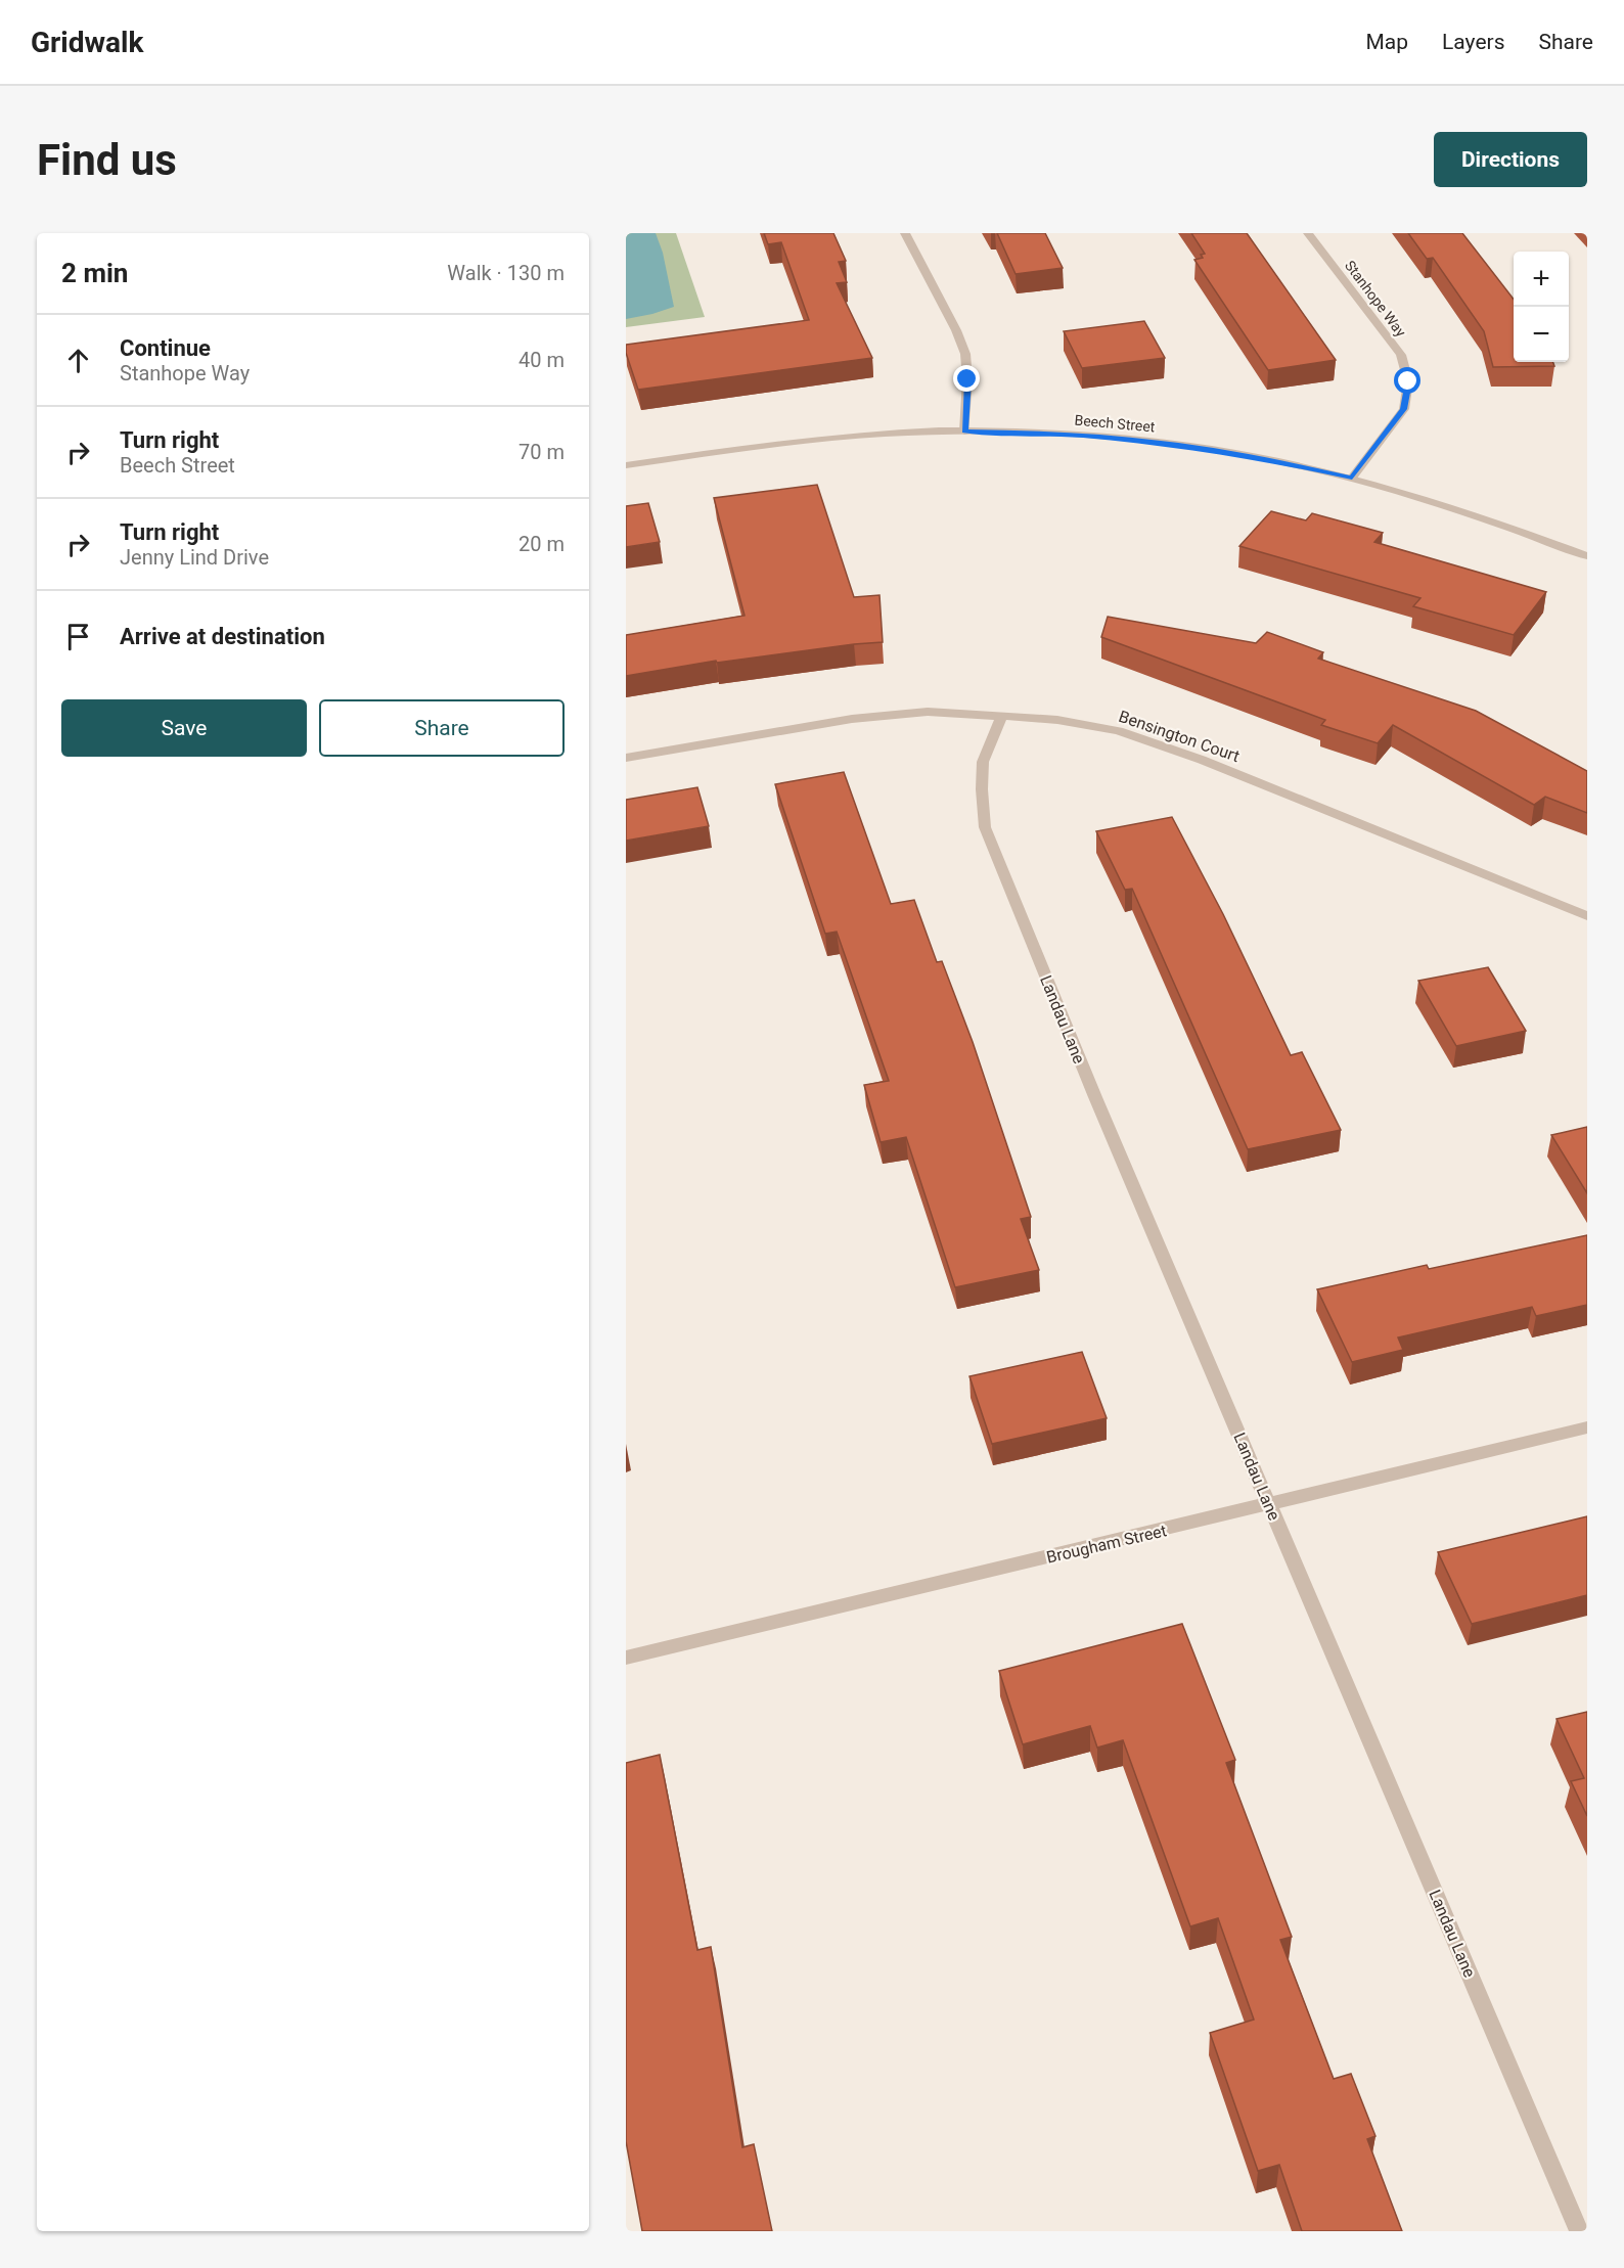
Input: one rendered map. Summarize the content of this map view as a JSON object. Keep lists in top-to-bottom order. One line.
{"streets":{"street":["Stanhope Way","Beech Street","Bensington Court","Landau Lane","Brougham Street"]},"crossings":[["Stanhope Way","Beech Street"],["Bensington Court","Landau Lane"],["Landau Lane","Brougham Street"]],"page":{"header":"Gridwalk","nav":["Map","Layers","Share"],"buttons":["Directions",["Save","Share"]],"title":"Find us","heading":["2 min","Walk · 130 m"],"map_buttons":["+","−"],"list":[["Continue","Stanhope Way","40 m"],["Turn right","Beech Street","70 m"],["Turn right","Jenny Lind Drive","20 m"],"Arrive at destination"]}}
